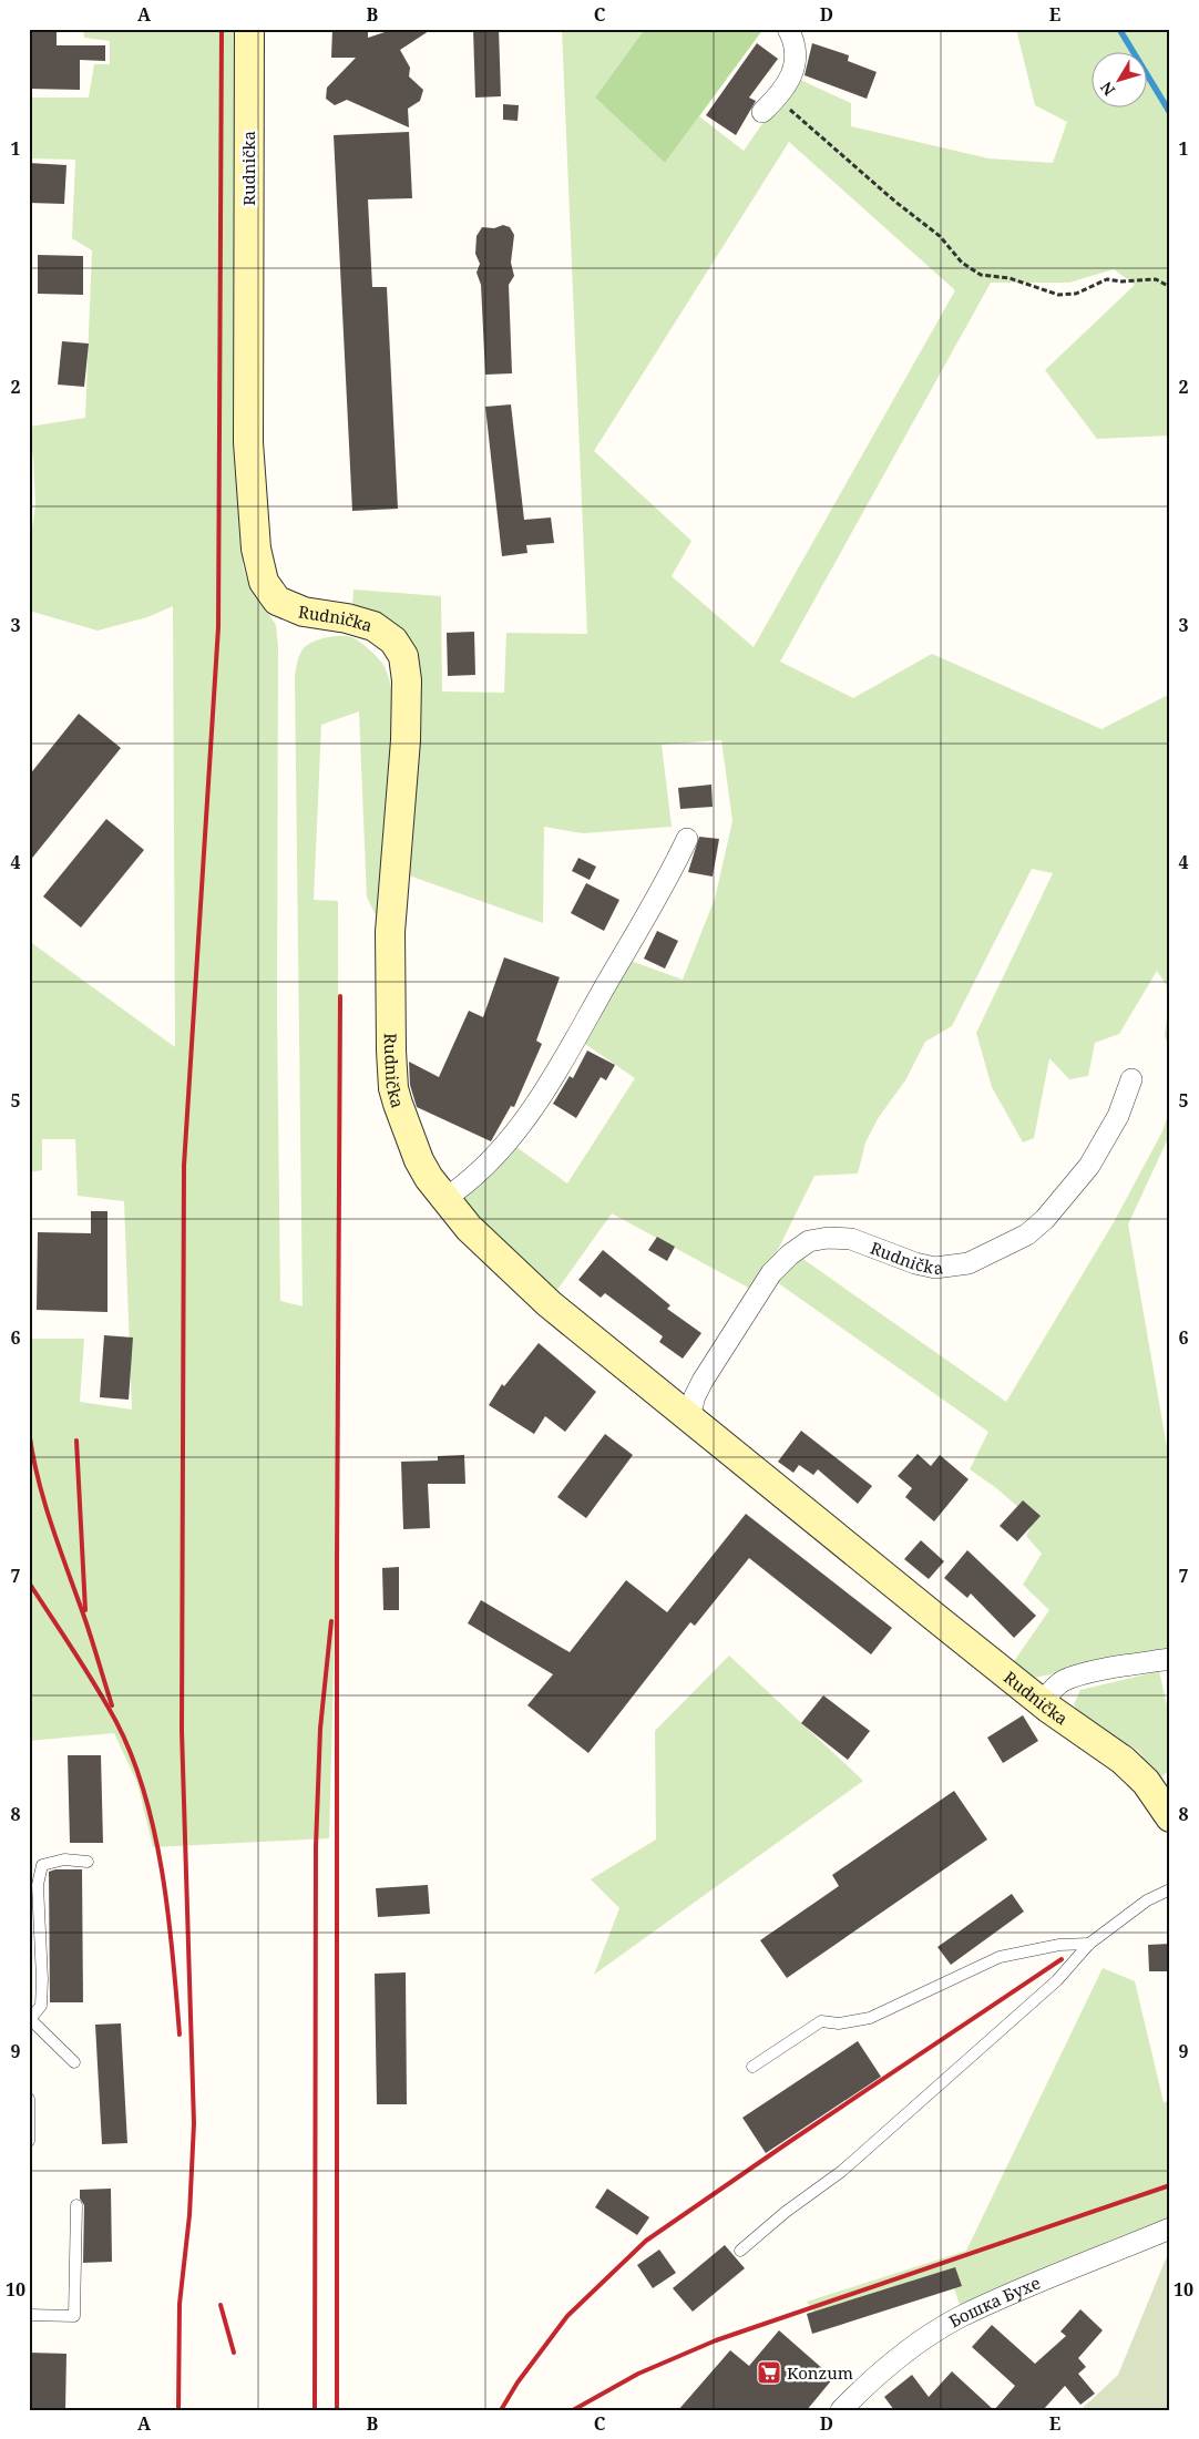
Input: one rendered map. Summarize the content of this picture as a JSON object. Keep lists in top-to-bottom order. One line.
{"streets":{"street":["Rudnička","Бошка Бухе"]},"places":{"supermarket":["Konzum"]},"north":"bottom left","grid":{"columns":["A","B","C","D","E"],"rows":["1","2","3","4","5","6","7","8","9","10"]}}
